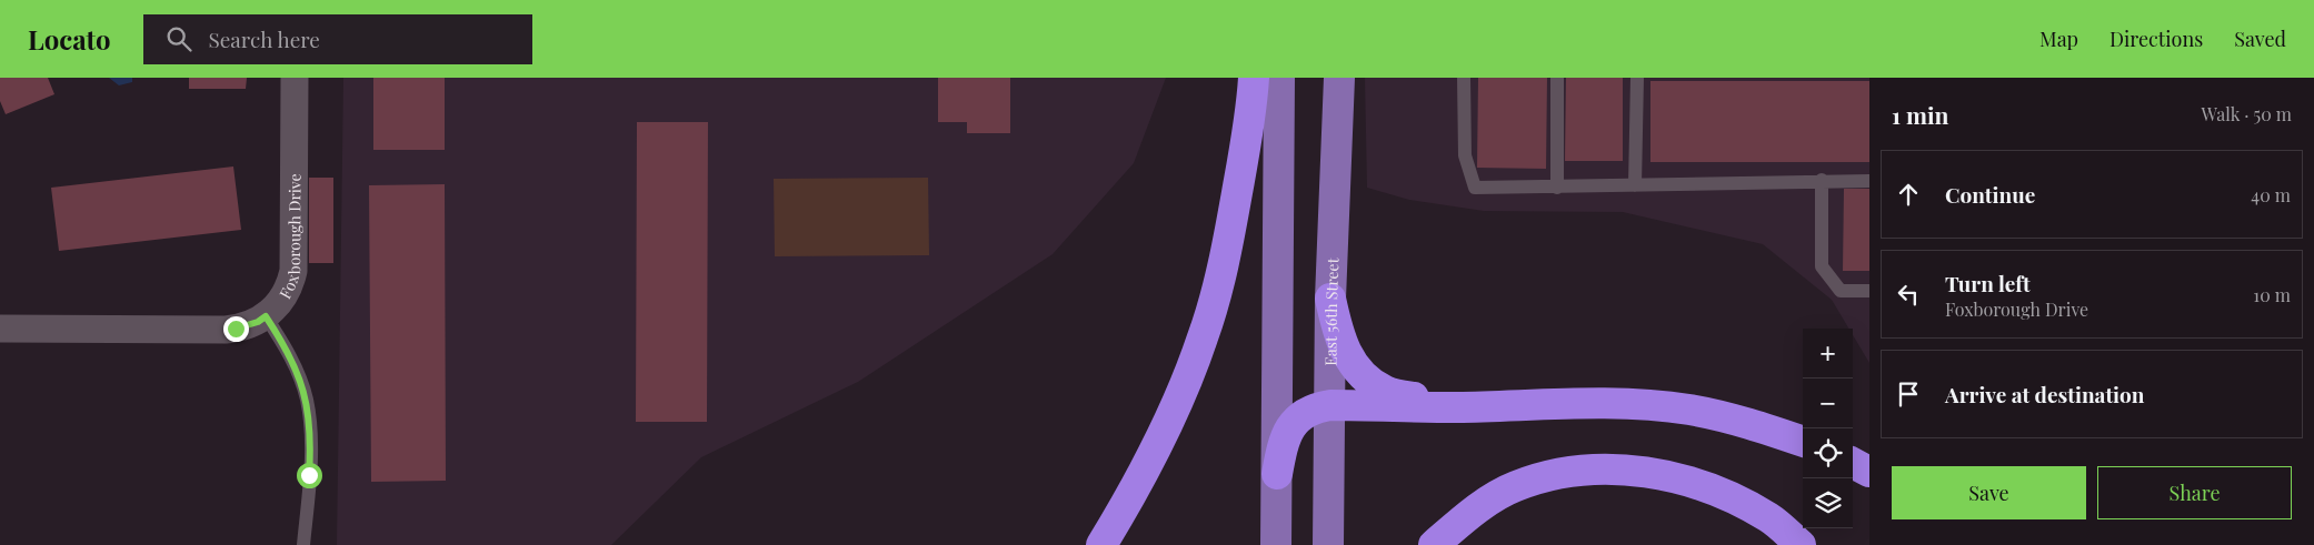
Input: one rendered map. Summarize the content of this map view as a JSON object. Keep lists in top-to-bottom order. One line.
{"streets":{"main road":["East 56th Street"],"street":["Foxborough Drive"]},"page":{"header":"Locato","search":"Search here","nav":["Map","Directions","Saved"],"heading":["1 min","Walk · 50 m"],"list":[["Continue","40 m"],["Turn left","Foxborough Drive","10 m"],"Arrive at destination"],"map_buttons":["+","−"],"buttons":["Save","Share"]}}
